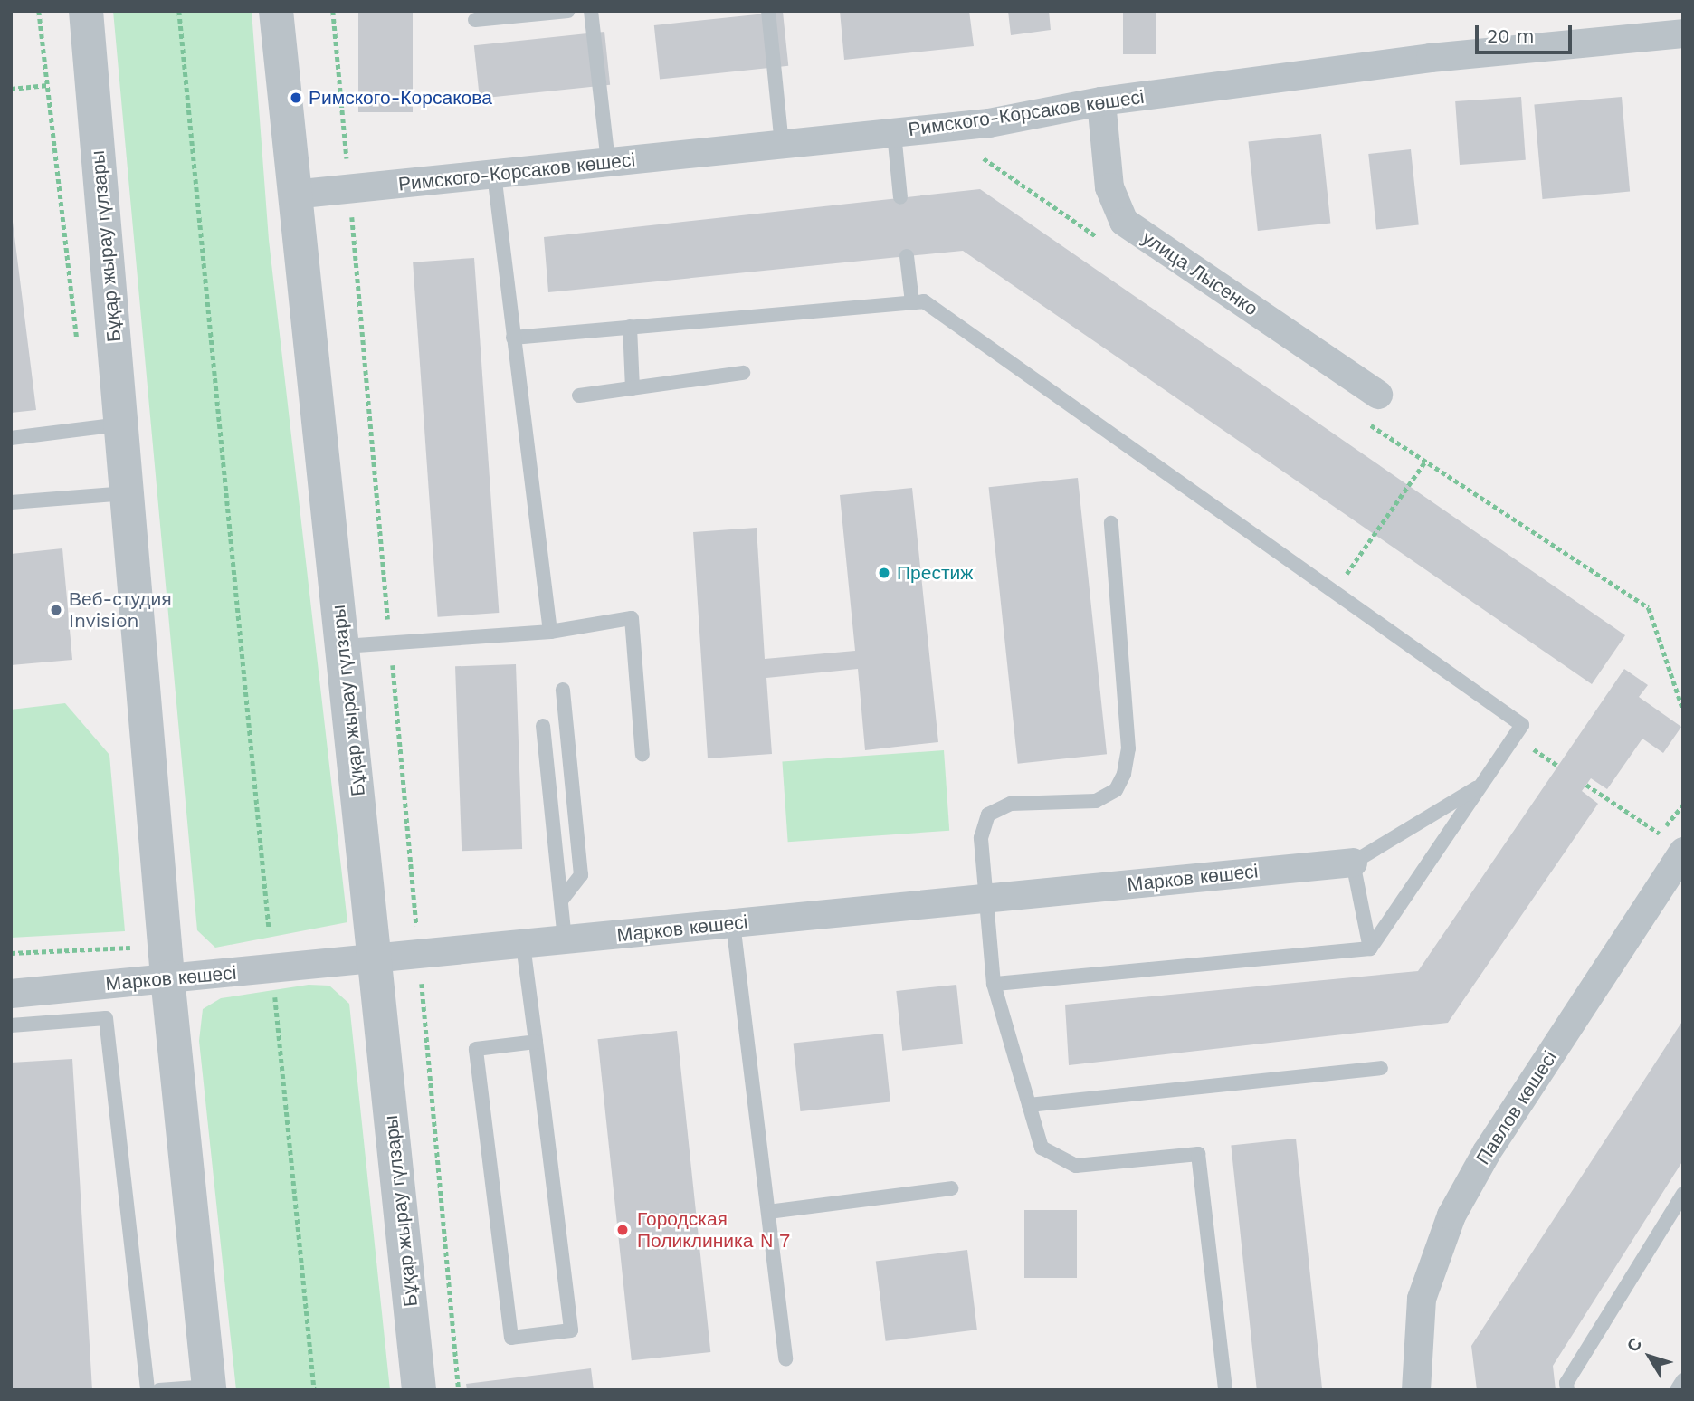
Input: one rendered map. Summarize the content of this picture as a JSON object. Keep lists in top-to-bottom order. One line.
{"streets":{"street":["Римского-Корсаков көшесі","Бұқар жырау гүлзары","улица Лысенко","Марков көшесі","Павлов көшесі"]},"crossings":[["Римского-Корсаков көшесі","Бұқар жырау гүлзары"],["Римского-Корсаков көшесі","улица Лысенко"],["Бұқар жырау гүлзары","Марков көшесі"]],"places":["Римского-Корсакова","Престиж","Веб-студия Invision","Городская Поликлиника N 7"],"scale_bar":"20 m","north":"top left"}
